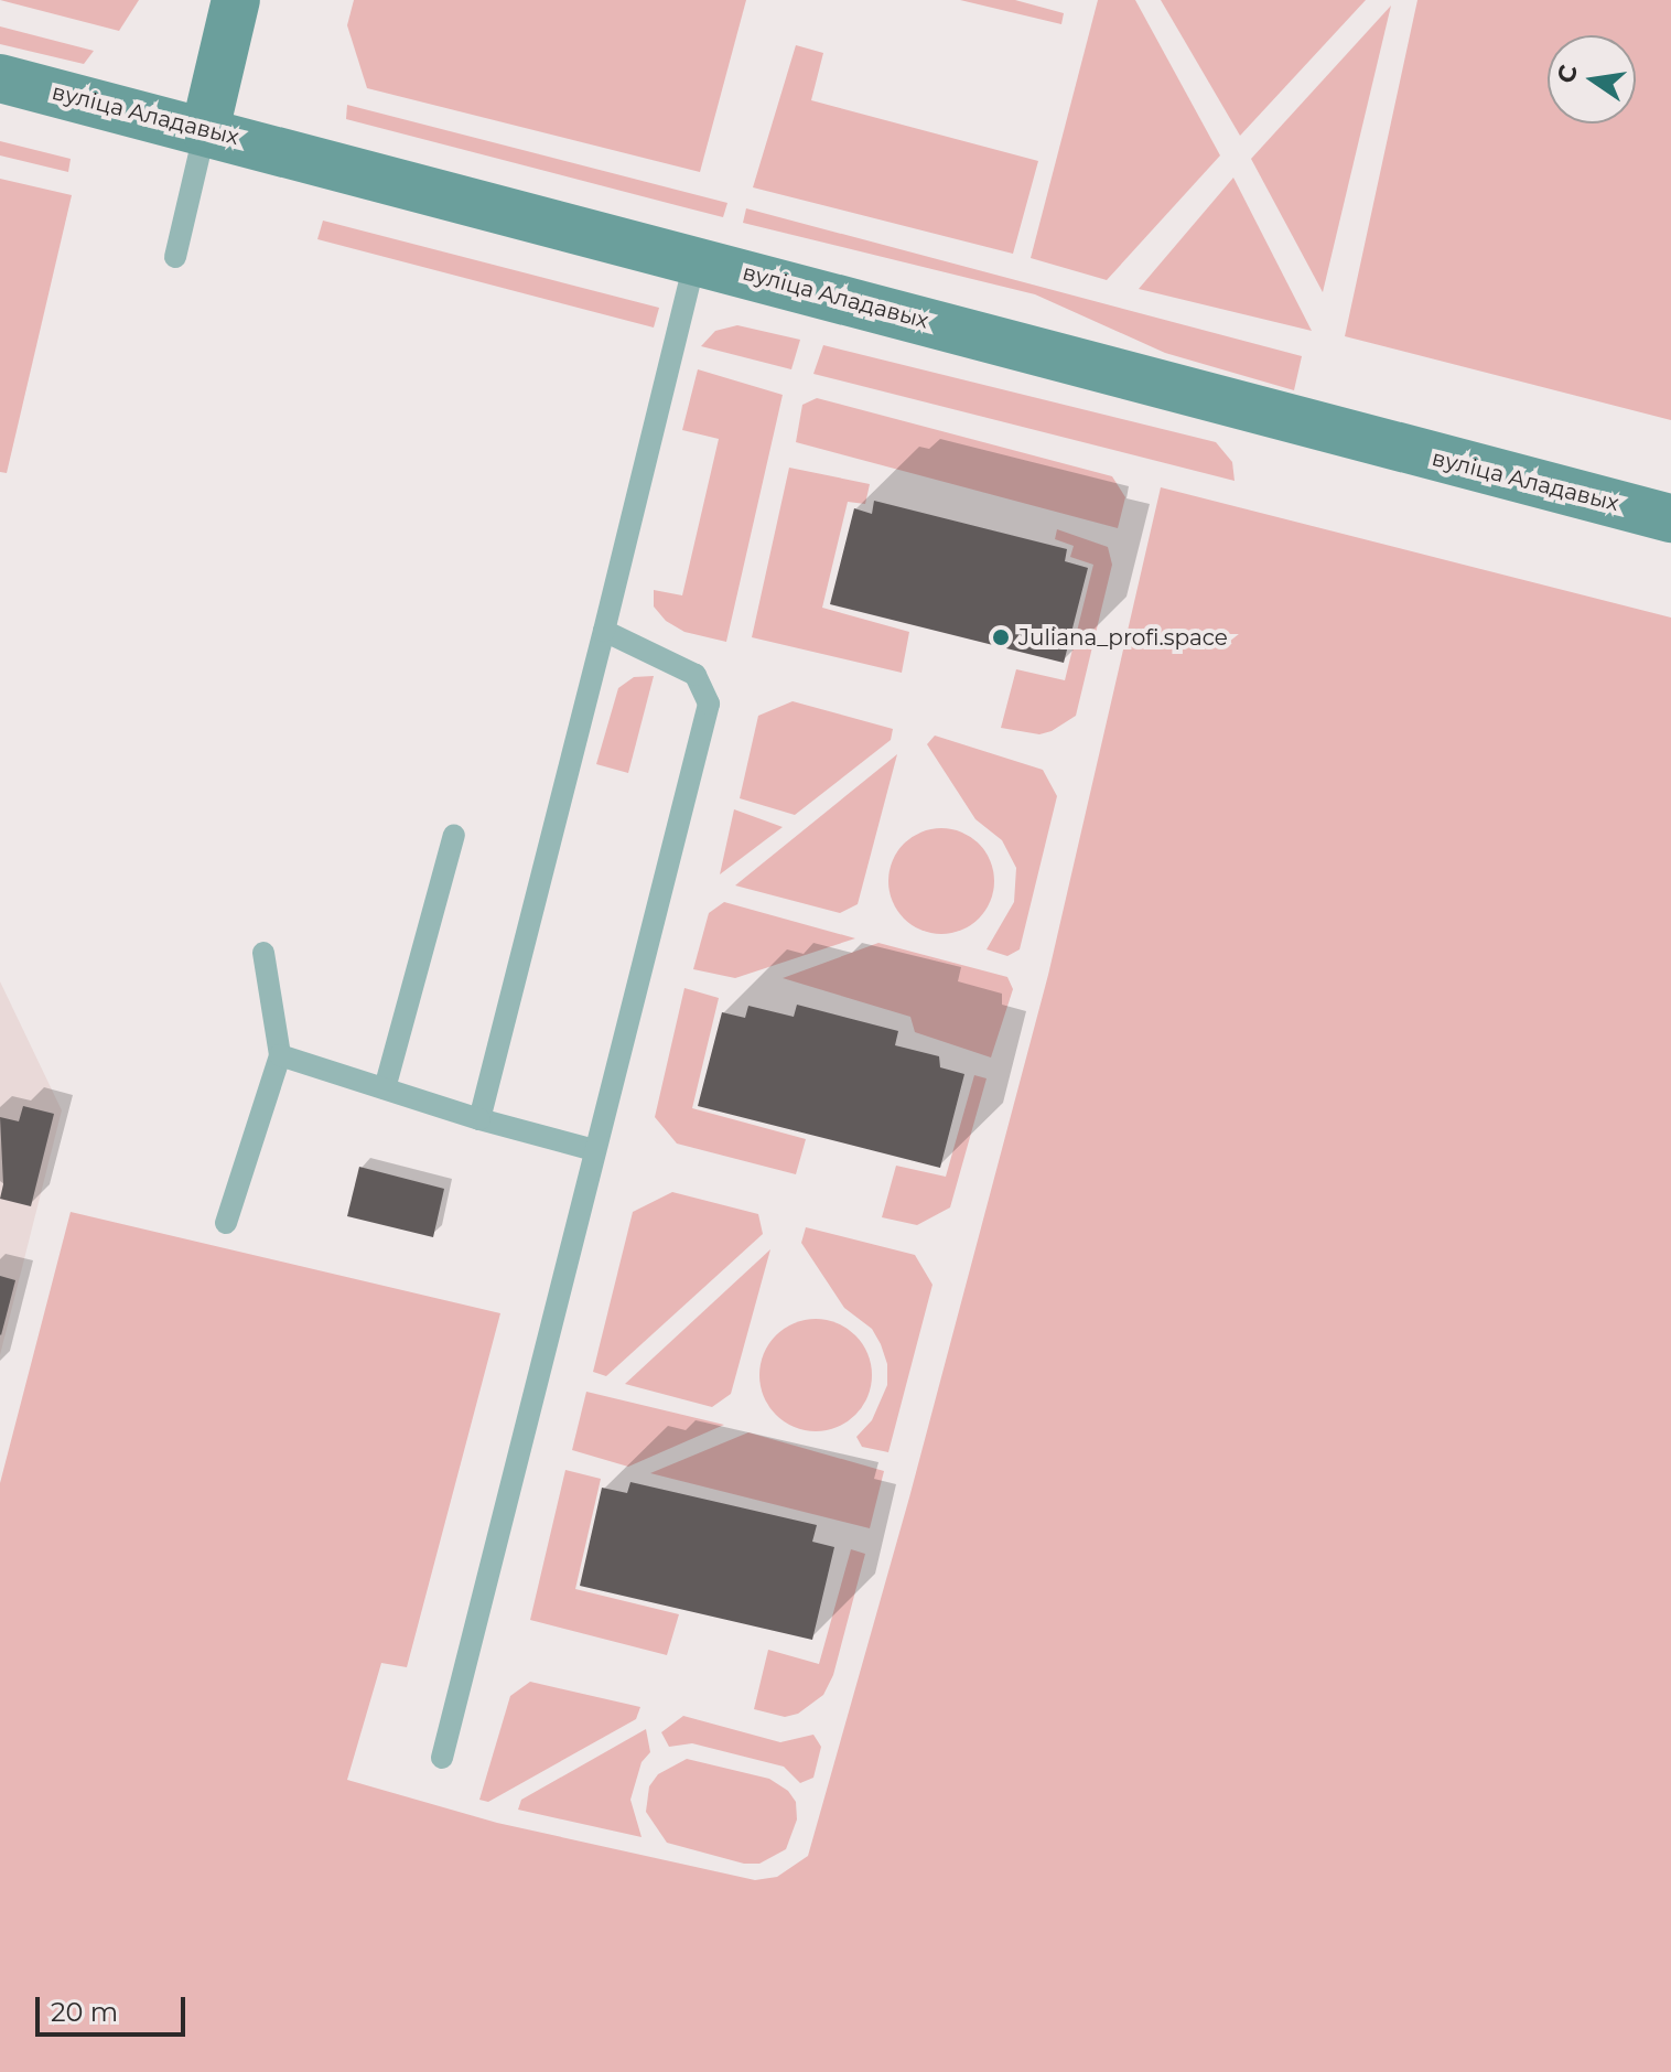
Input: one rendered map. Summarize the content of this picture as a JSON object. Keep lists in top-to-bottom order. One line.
{"streets":{"street":["вуліца Аладавых"]},"places":["Juliana_profi.space"],"scale_bar":"20 m","north":"left"}
